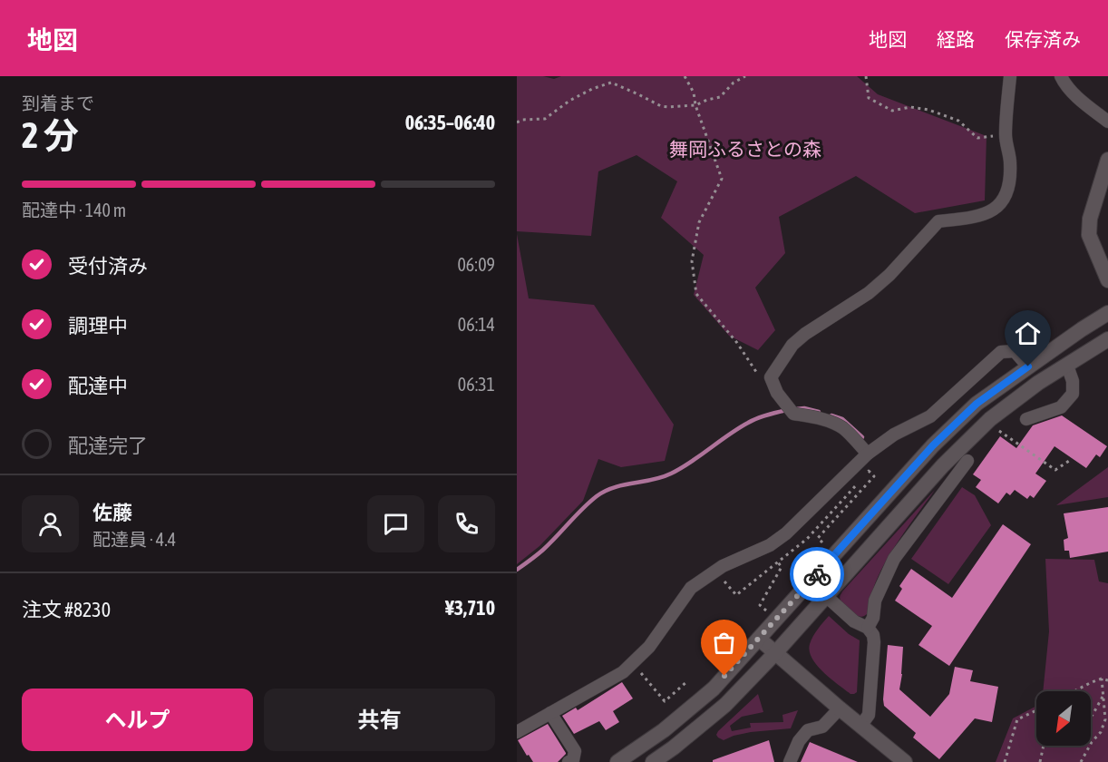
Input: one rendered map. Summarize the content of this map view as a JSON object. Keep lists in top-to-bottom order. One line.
{"parks":["舞岡ふるさとの森"],"north":"bottom left","page":{"header":"地図","nav":["地図","経路","保存済み"],"heading":["2 分","到着まで","06:35–06:40"],"panel":["佐藤","配達員 · 4.4","注文 #8230","¥3,710"],"bar":"配達中 · 140 m","list":[["受付済み","06:09"],["調理中","06:14"],["配達中","06:31"],"配達完了"],"buttons":["ヘルプ","共有"]}}
